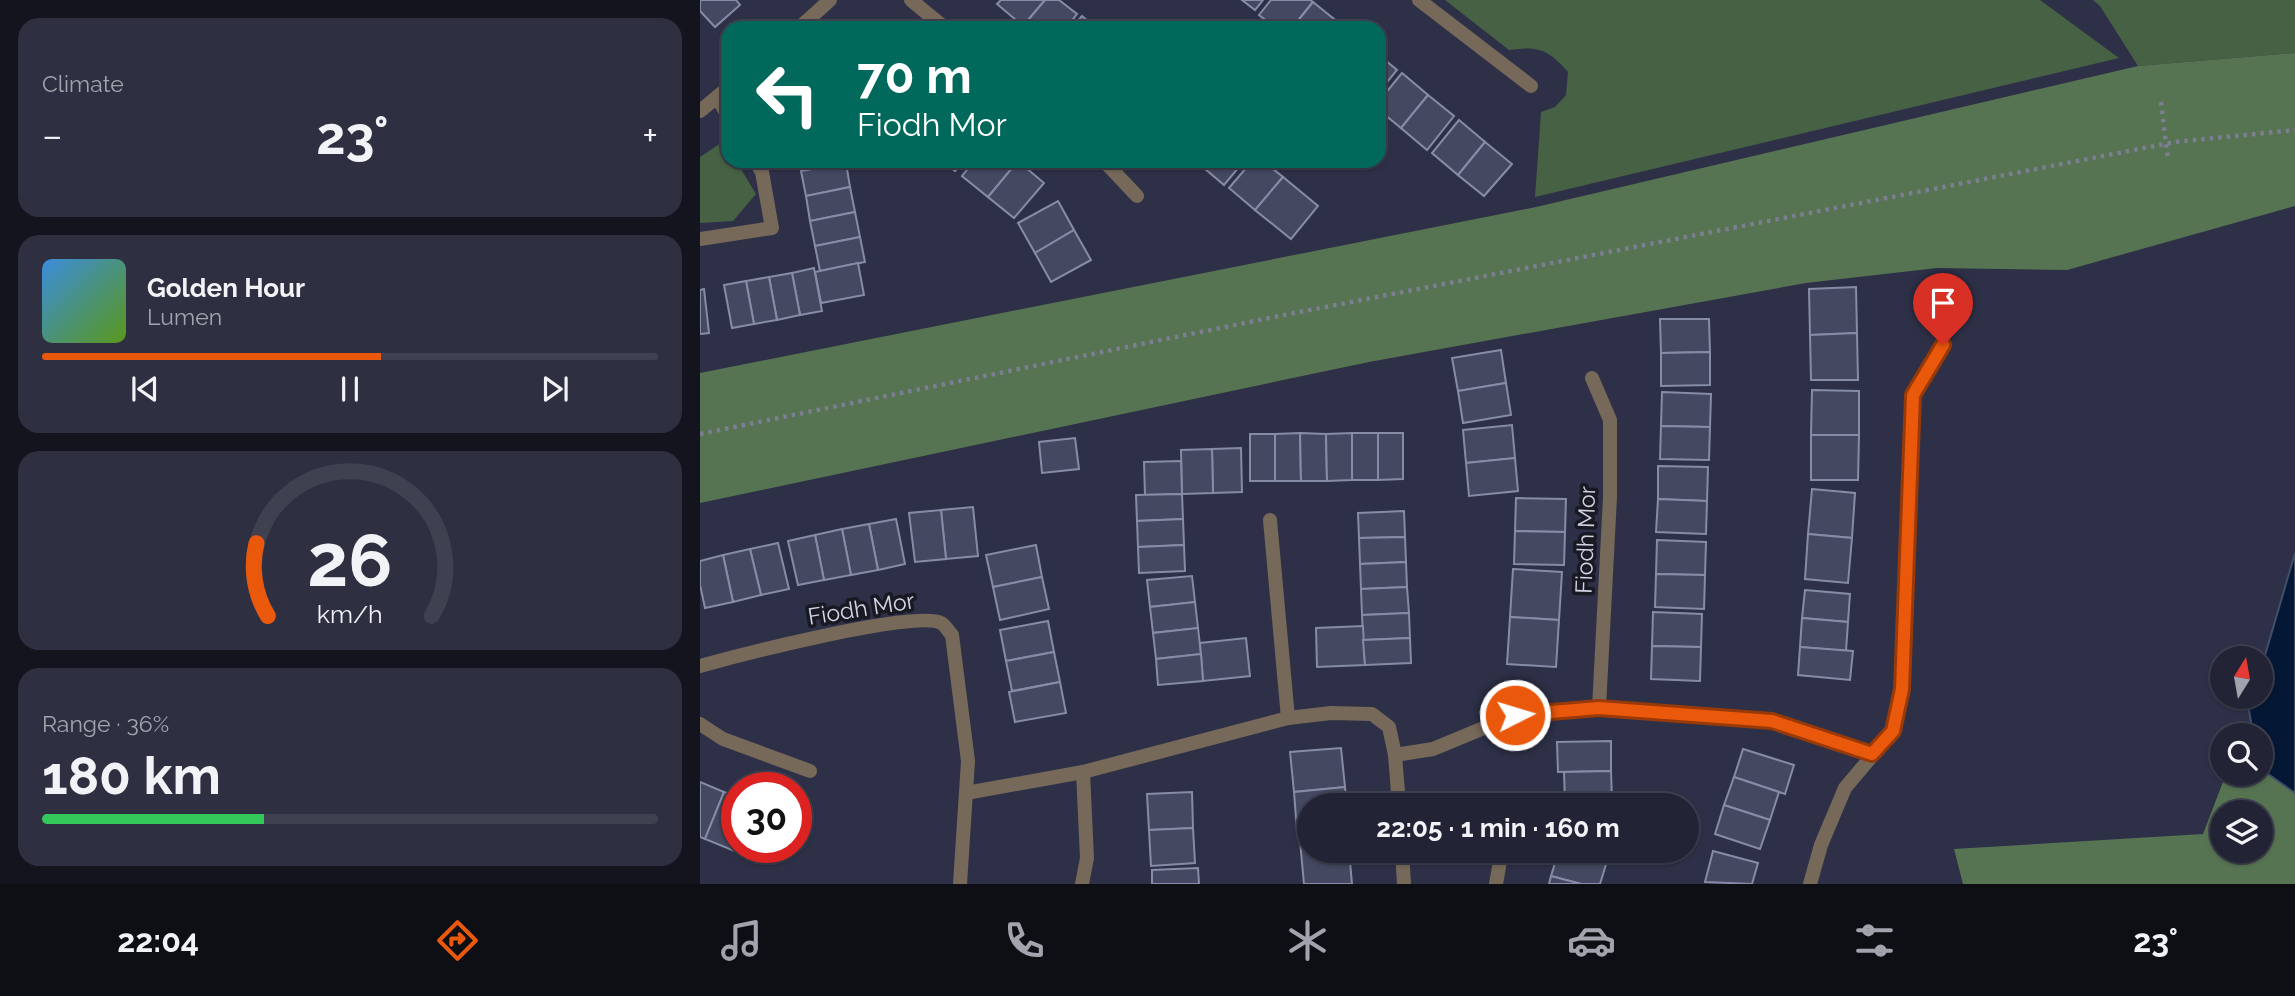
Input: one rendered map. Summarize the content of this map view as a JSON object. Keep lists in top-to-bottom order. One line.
{"streets":{"street":["Fiodh Mor"]},"north":"top","page":{"tile":["Climate",["Range · 36%","180 km"]],"turn":["70 m","Fiodh Mor"],"heat":["−","23°","+"],"song":["Golden Hour","Lumen"],"limit":"30","trip":"22:05 · 1 min · 160 m","tabs":["22:04","23°"],"gauge":["26","km/h"]}}
